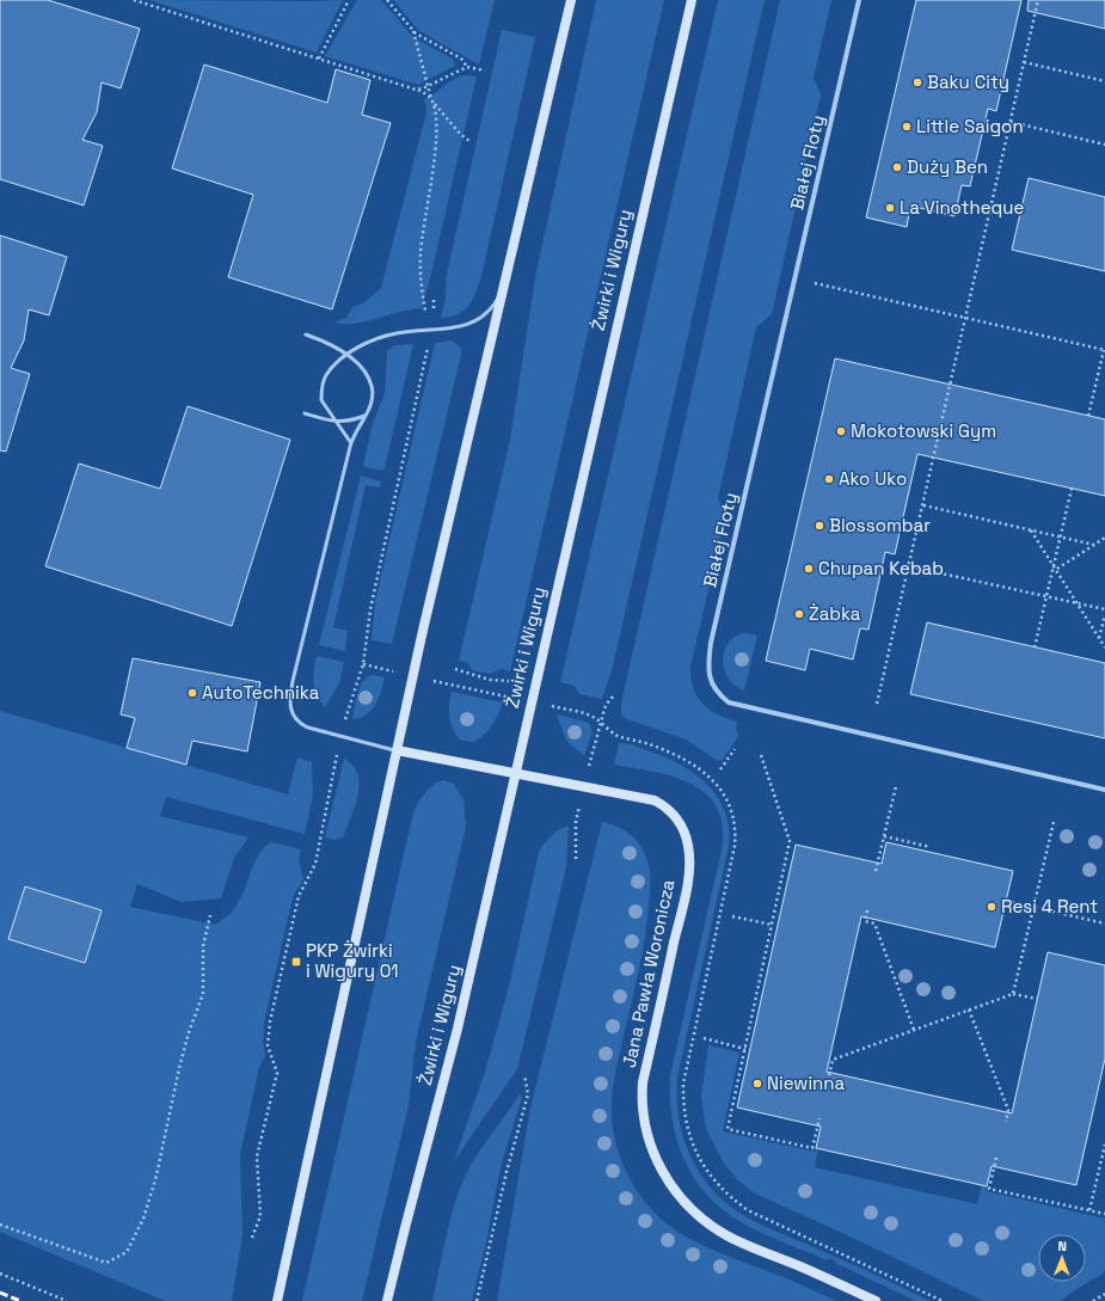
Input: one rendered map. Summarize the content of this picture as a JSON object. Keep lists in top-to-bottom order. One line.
{"streets":{"main road":["Żwirki i Wigury","Jana Pawła Woronicza"],"street":["Białej Floty"]},"crossings":[["Żwirki i Wigury","Jana Pawła Woronicza"]],"places":{"other":["Baku City","Little Saigon","Duży Ben","La Vinotheque","Mokotowski Gym","Ako Uko","Blossombar","Chupan Kebab","Żabka","AutoTechnika","Resi 4 Rent","Niewinna"],"transit":["PKP Żwirki i Wigury 01"]},"north":"top"}
